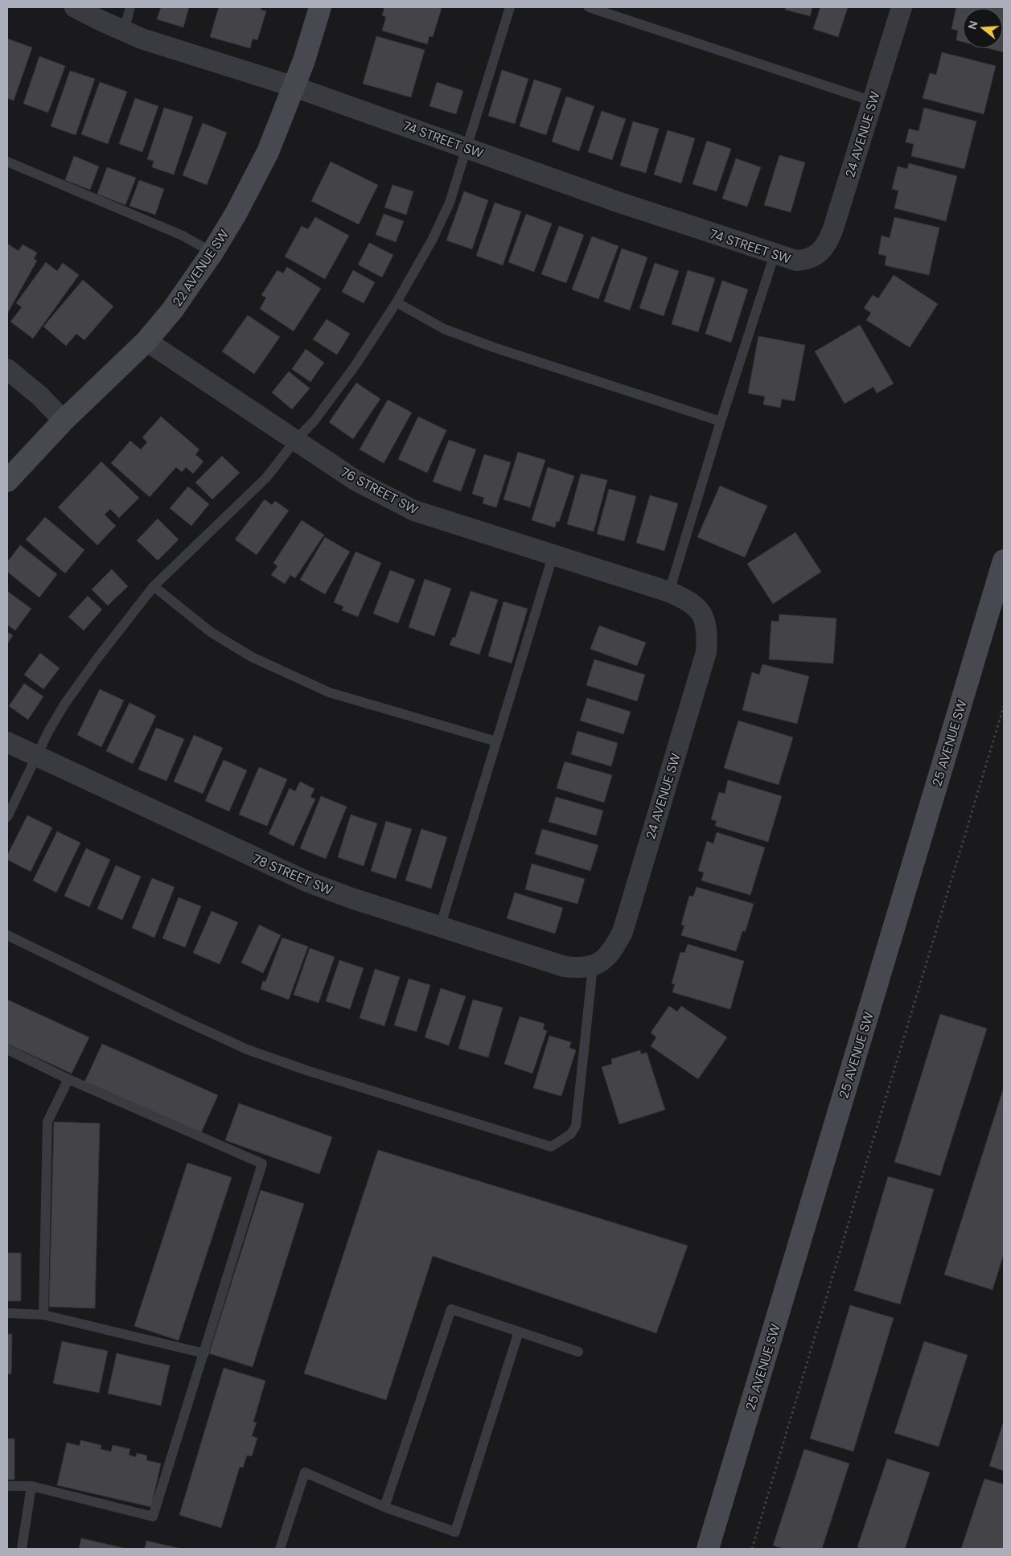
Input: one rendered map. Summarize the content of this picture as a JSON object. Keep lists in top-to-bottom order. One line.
{"streets":{"main road":["22 AVENUE SW","25 AVENUE SW"],"street":["24 AVENUE SW","74 STREET SW","76 STREET SW","78 STREET SW"]},"crossings":[["24 AVENUE SW","74 STREET SW"],["24 AVENUE SW","76 STREET SW"],["24 AVENUE SW","78 STREET SW"],["74 STREET SW","22 AVENUE SW"],["22 AVENUE SW","76 STREET SW"]],"north":"left"}
